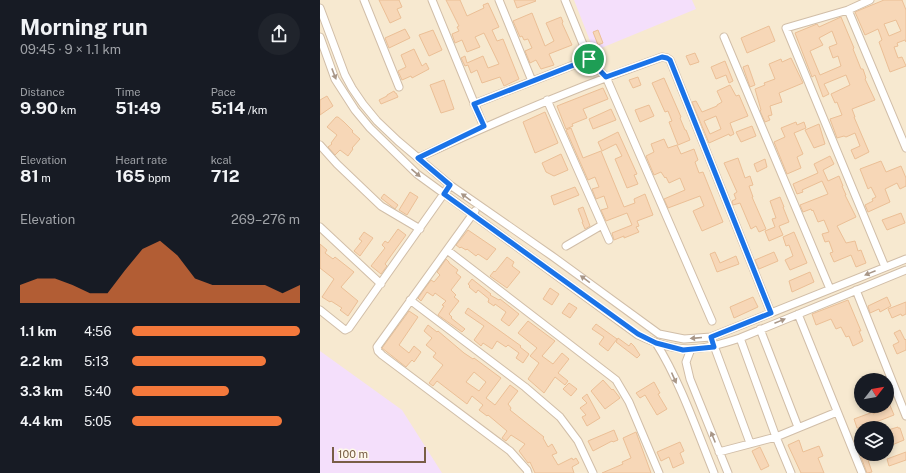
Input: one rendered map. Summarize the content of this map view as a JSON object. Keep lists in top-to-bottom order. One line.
{"scale_bar":"100 m","north":"top right","page":{"heading":["Morning run","09:45 · 9 × 1.1 km"],"stats":[["Distance","9.90 km"],["Time","51:49"],["Pace","5:14 /km"],["Elevation","81 m"],["Heart rate","165 bpm"],["kcal","712"]],"chart":["Elevation","269–276 m"],"list":[{"name":"1.1 km","note":"4:56"},{"name":"2.2 km","note":"5:13"},{"name":"3.3 km","note":"5:40"},{"name":"4.4 km","note":"5:05"}],"scale":"100 m"}}
